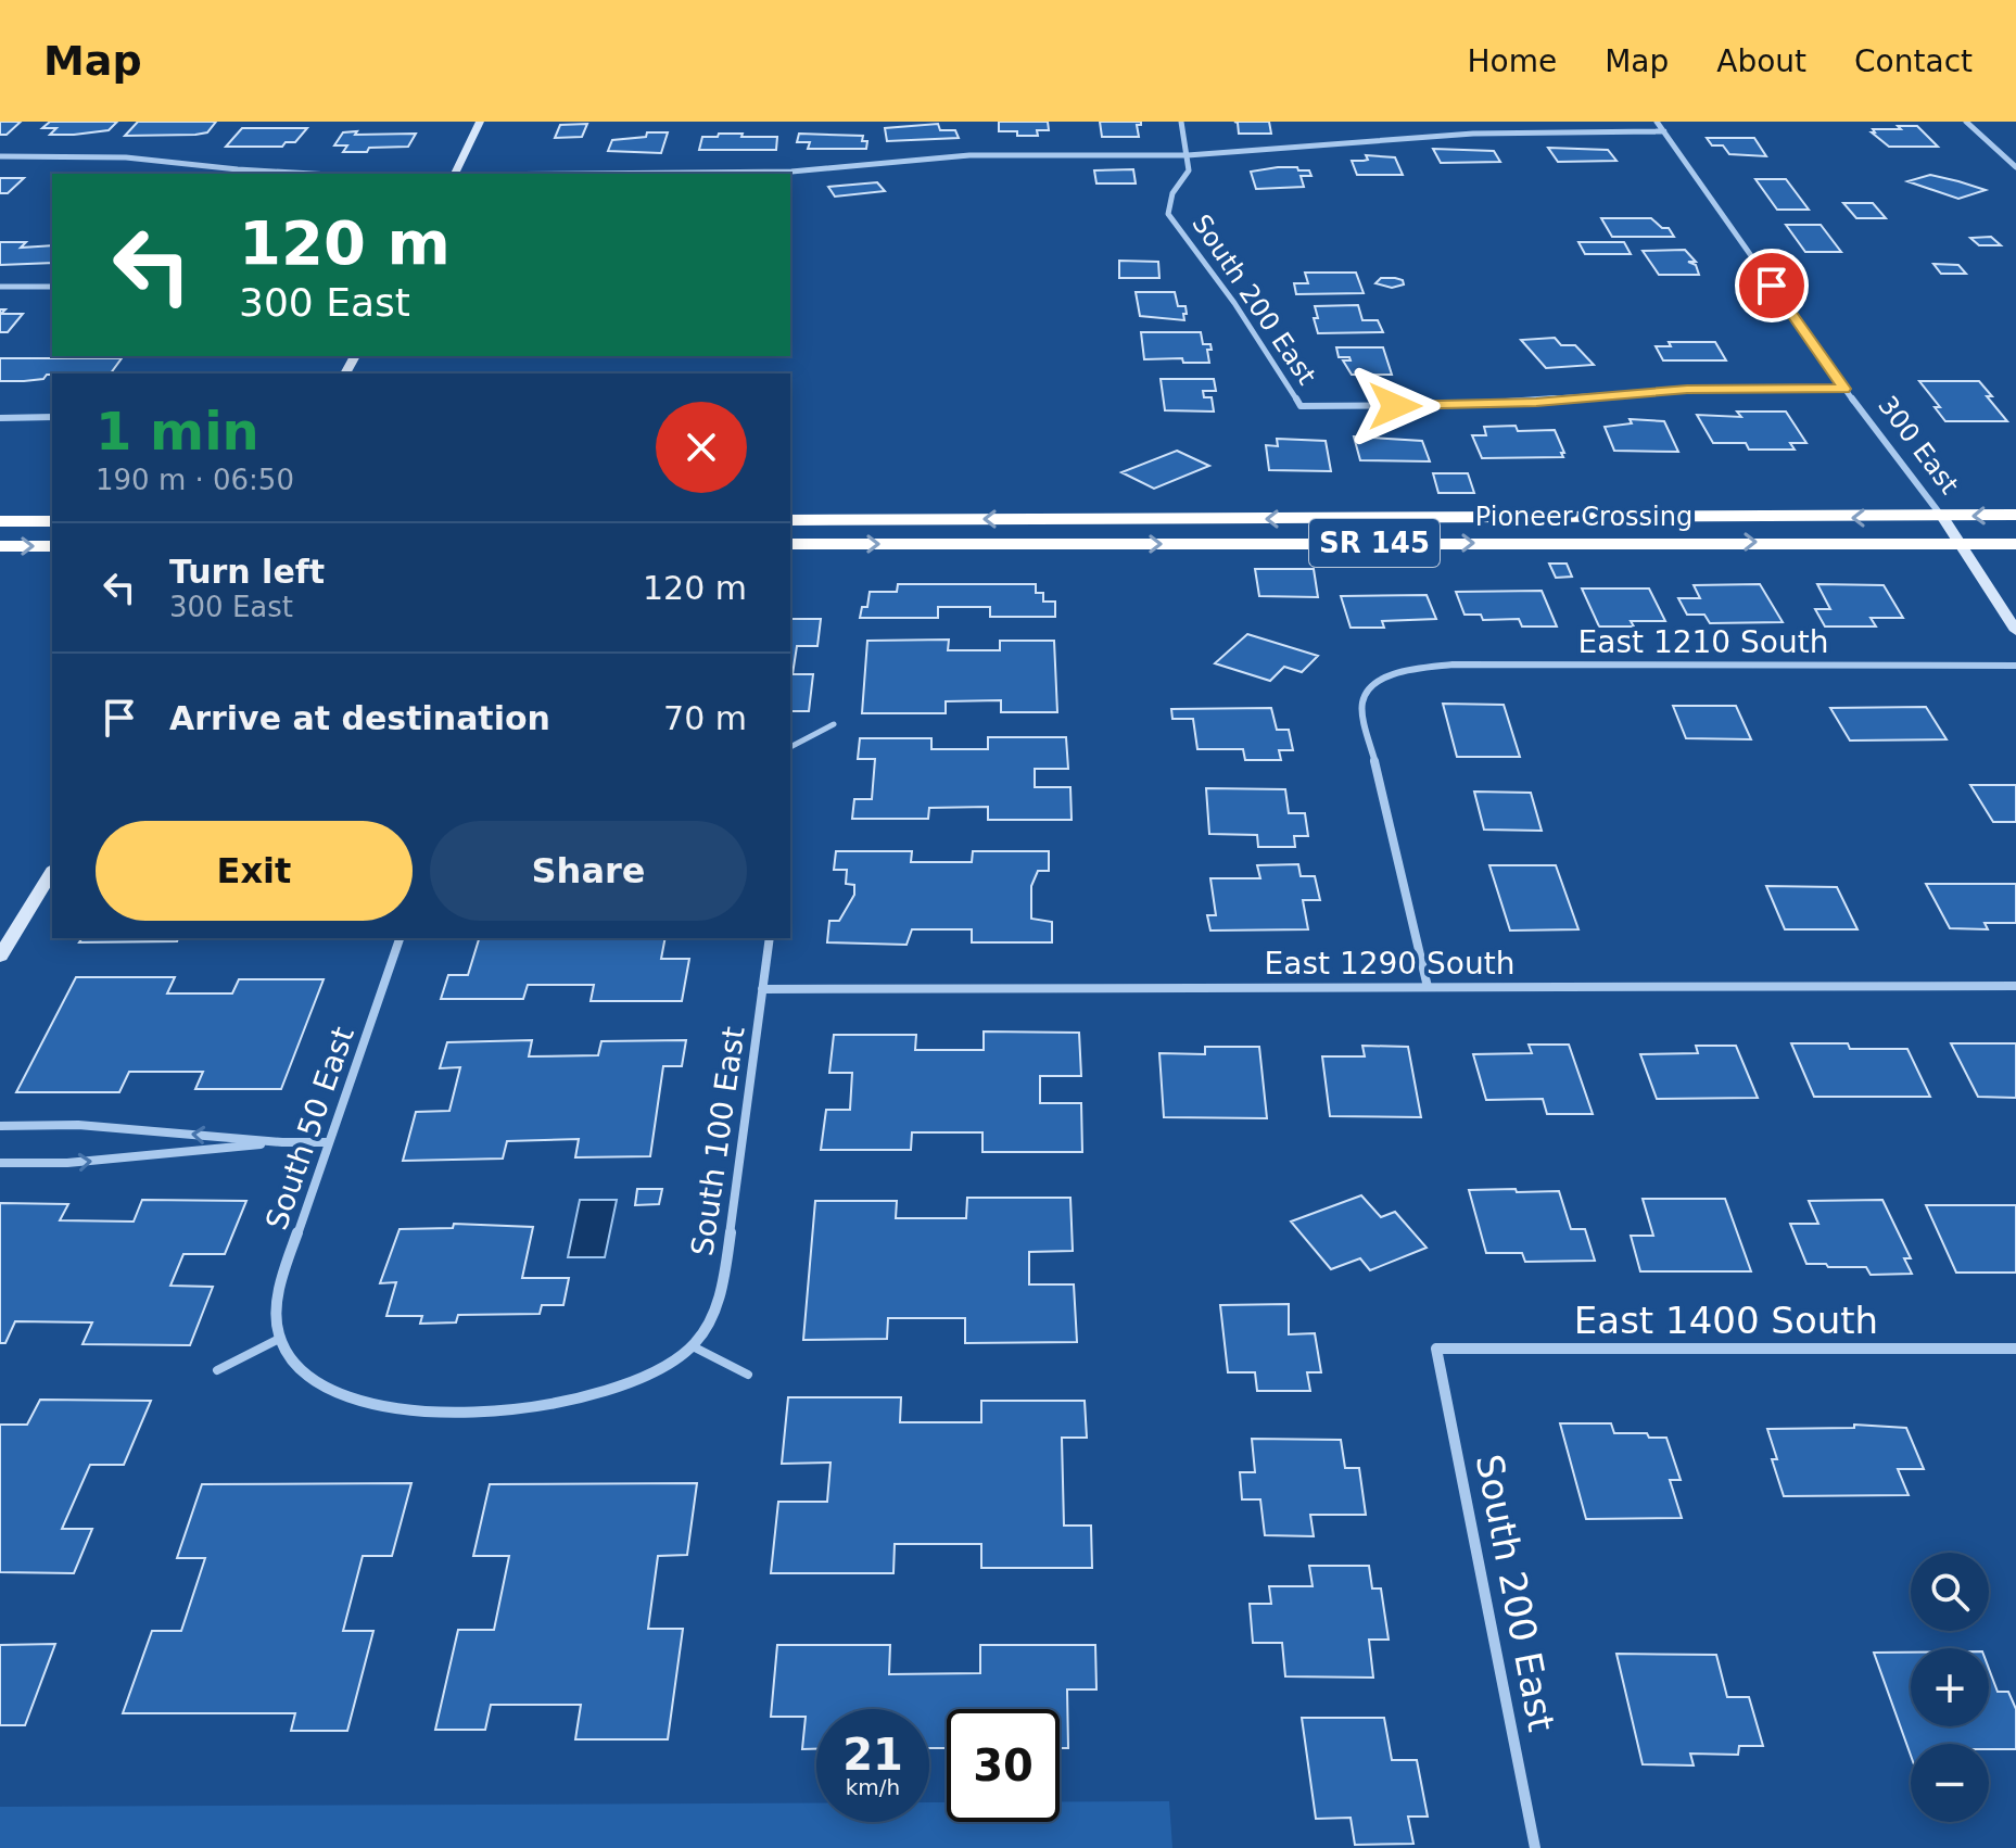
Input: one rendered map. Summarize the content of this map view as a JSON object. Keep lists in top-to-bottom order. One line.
{"streets":{"highway":["Pioneer Crossing","SR 145"],"street":["South 200 East","300 East","East 1210 South","East 1290 South","South 50 East","South 100 East","East 1400 South"]},"crossings":[["South 200 East","300 East"],["South 200 East","East 1400 South"],["300 East","Pioneer Crossing"],["East 1210 South","East 1290 South"],["East 1290 South","South 100 East"]],"page":{"header":"Map","nav":["Home","Map","About","Contact"],"turn":["120 m","300 East"],"heading":["1 min","190 m · 06:50"],"list":[{"name":"Turn left","note":"300 East","value":"120 m"},{"name":"Arrive at destination","value":"70 m"}],"buttons":["Exit","Share"],"map_buttons":["+","−"],"speed":"21 km/h","limit":"30"}}
